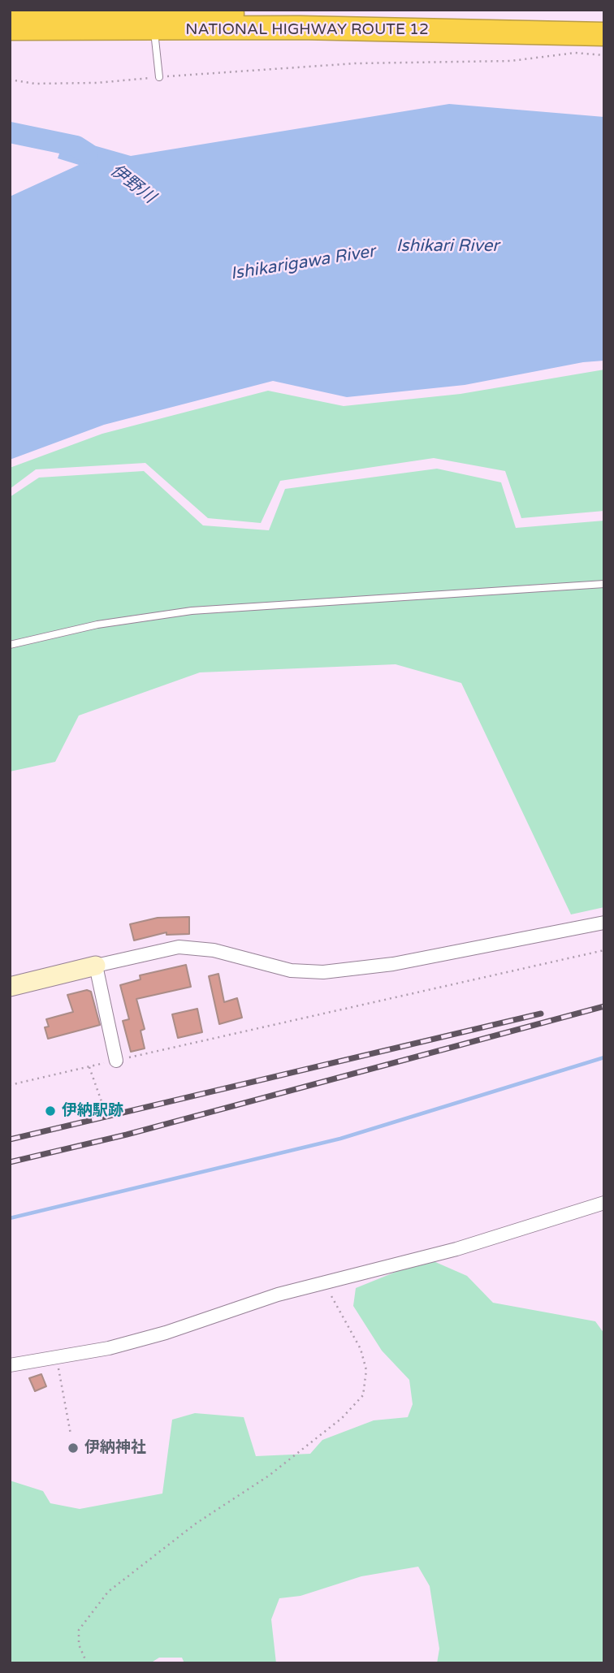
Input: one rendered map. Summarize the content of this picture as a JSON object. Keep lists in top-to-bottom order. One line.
{"streets":{"highway":["NATIONAL HIGHWAY ROUTE 12"]},"water":["伊野川","Ishikari River","Ishikarigawa River"],"places":["伊納駅跡","伊納神社"]}
